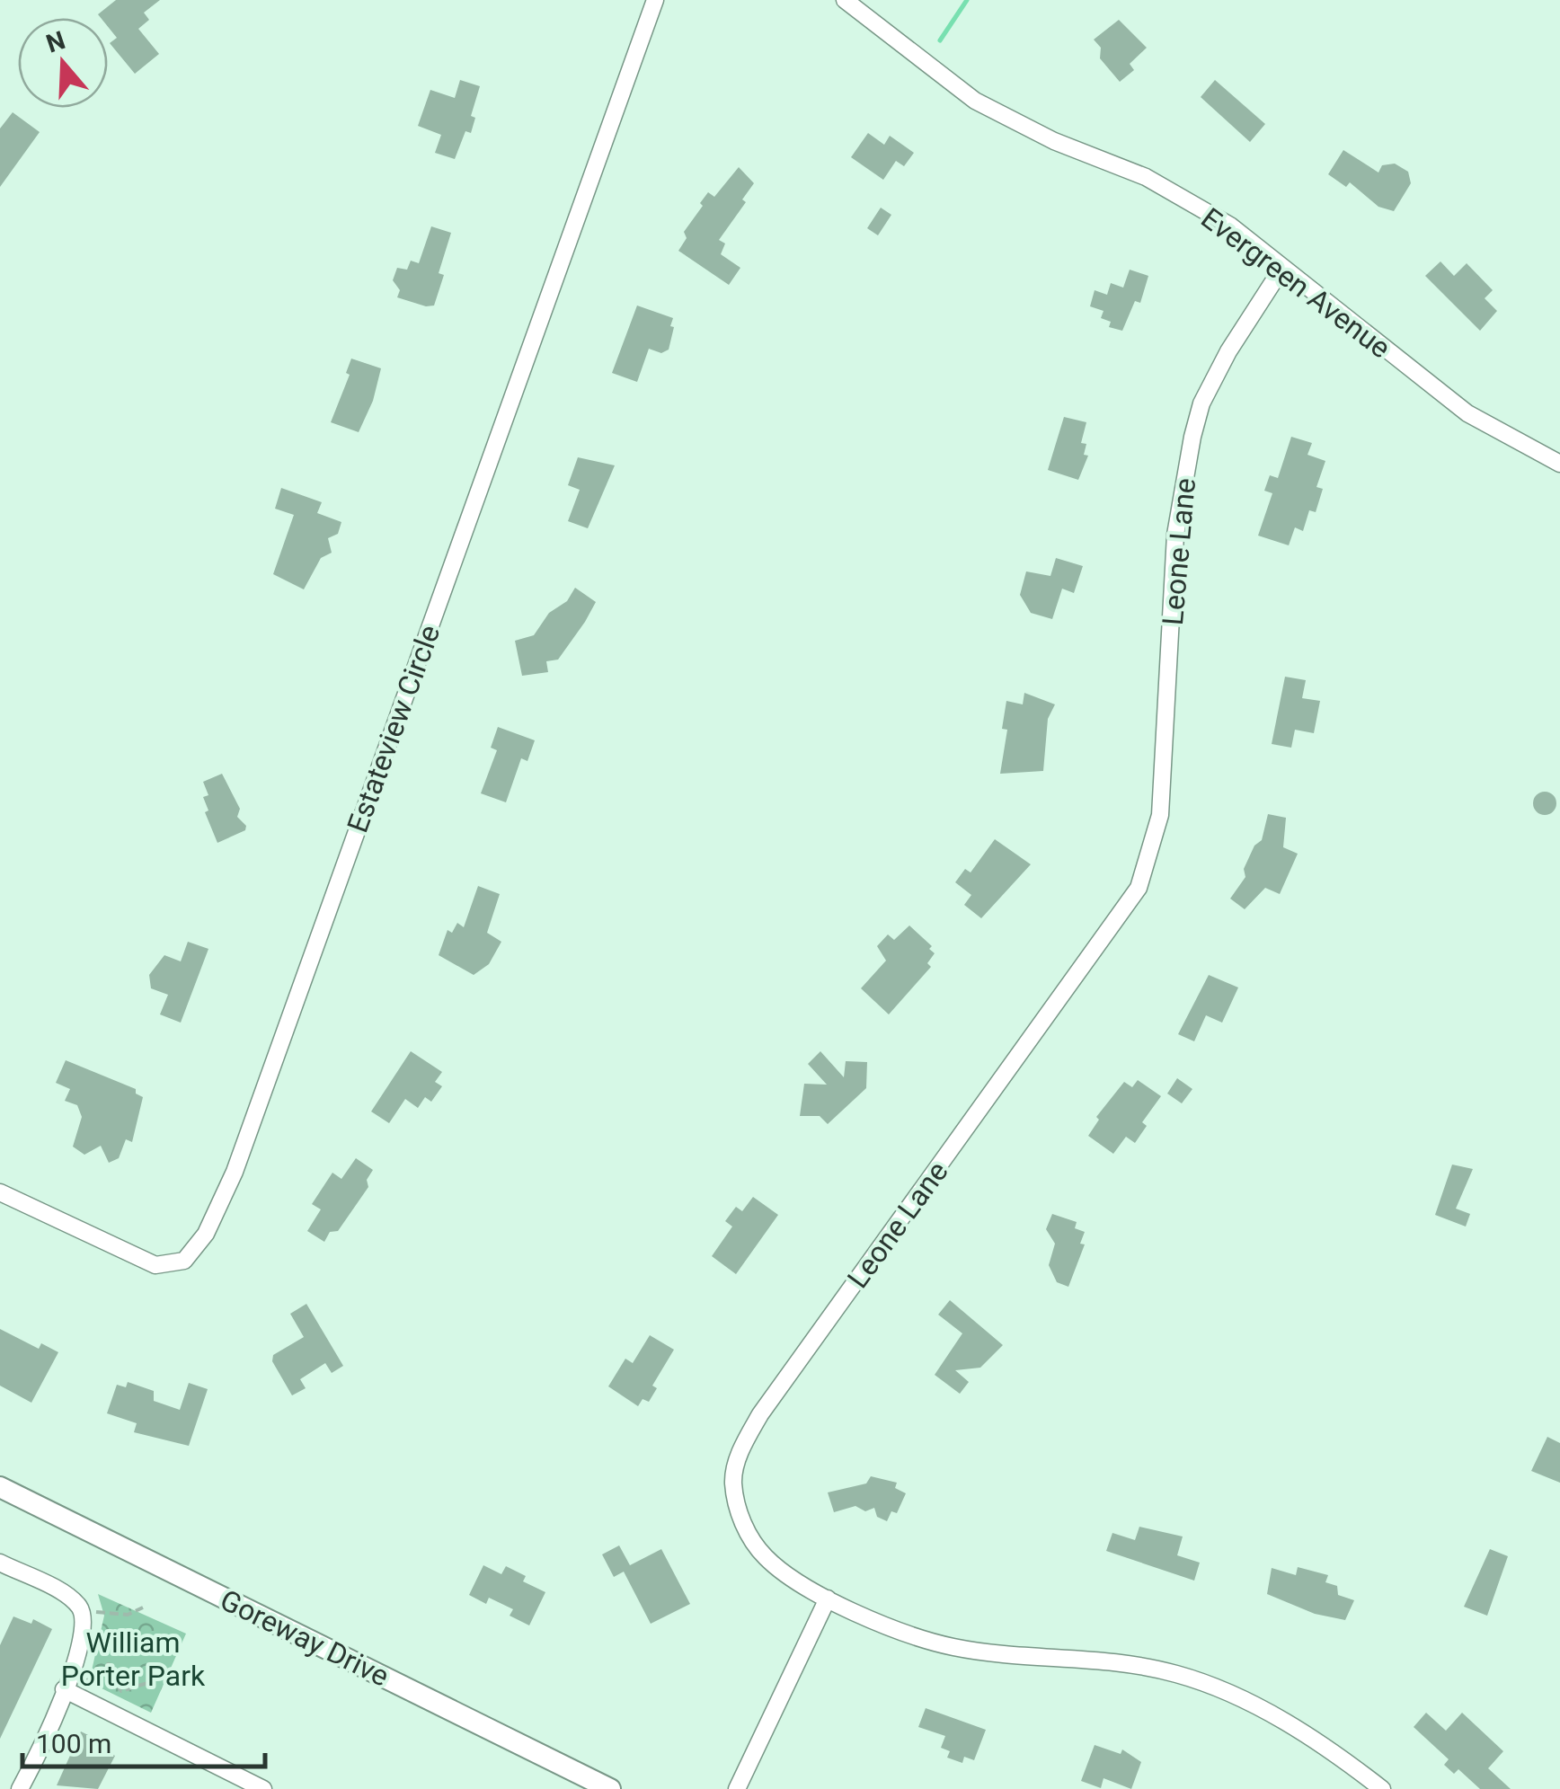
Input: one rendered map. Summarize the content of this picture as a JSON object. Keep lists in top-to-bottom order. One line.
{"streets":{"street":["Evergreen Avenue","Leone Lane","Estateview Circle","Goreway Drive"]},"crossings":[["Evergreen Avenue","Leone Lane"]],"parks":["William Porter Park"],"scale_bar":"100 m","north":"top"}
